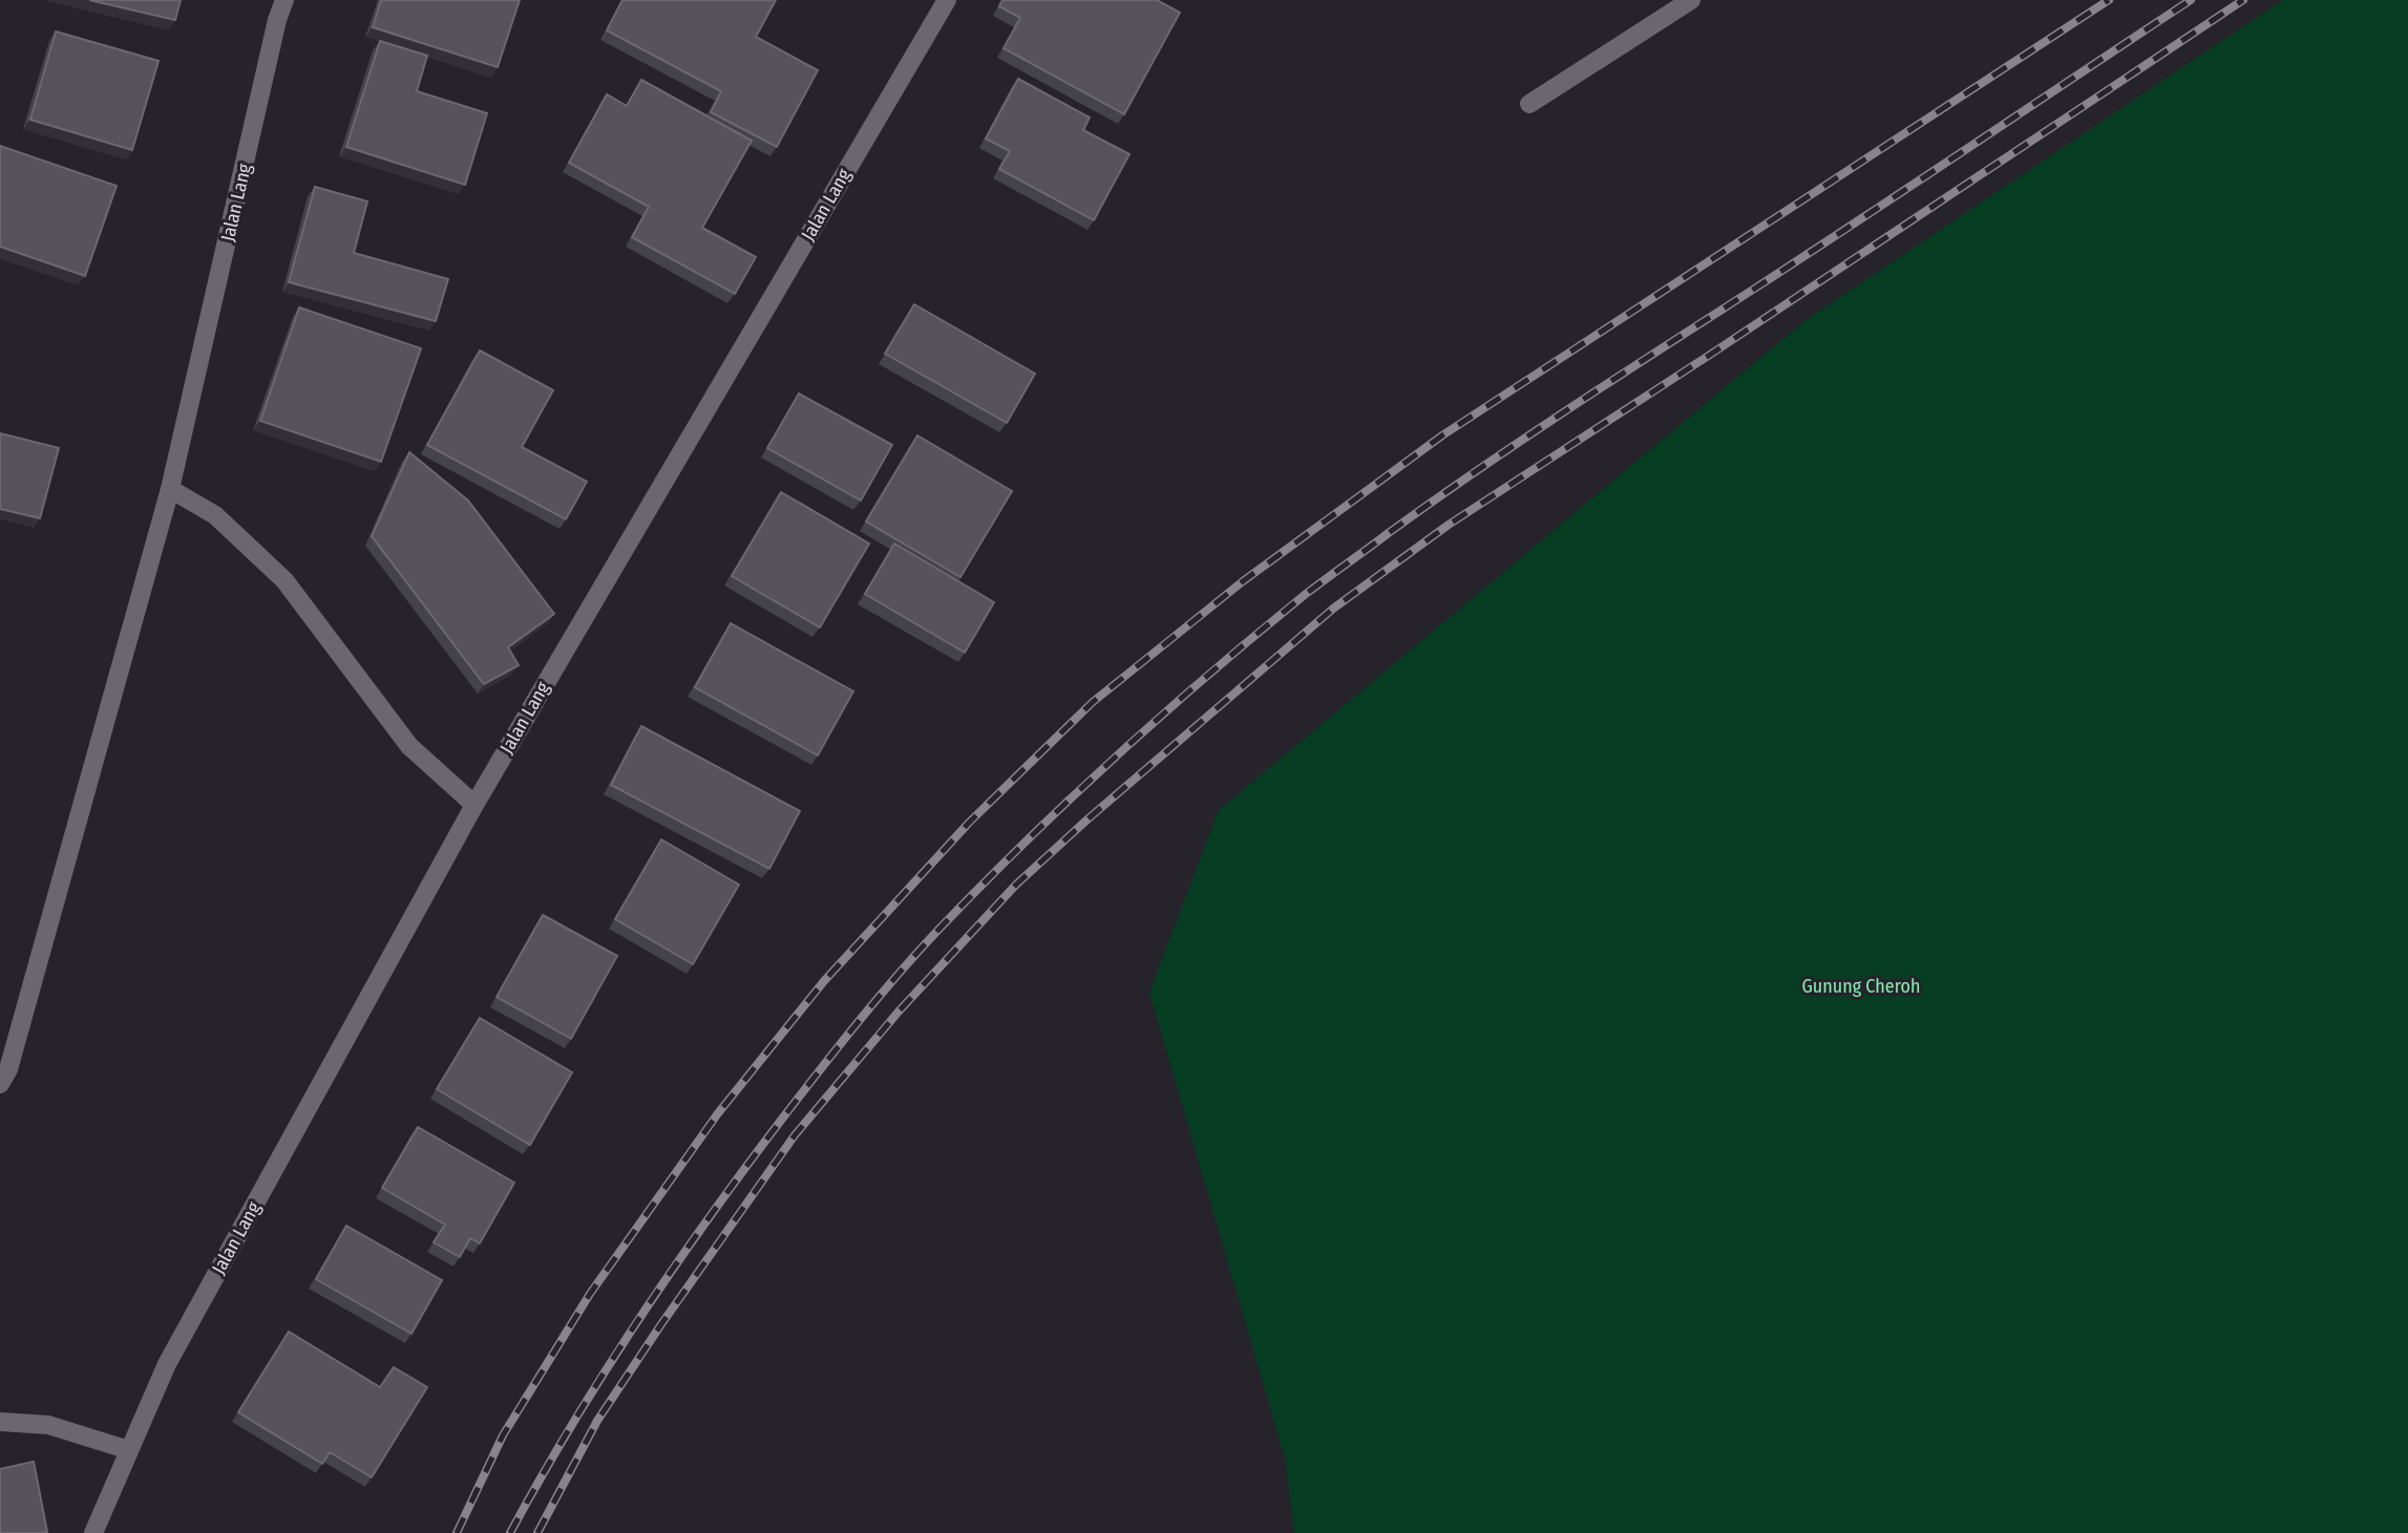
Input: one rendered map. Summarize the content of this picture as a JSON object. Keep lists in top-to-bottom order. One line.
{"streets":{"street":["Jalan Lang"]},"parks":["Gunung Cheroh"]}
